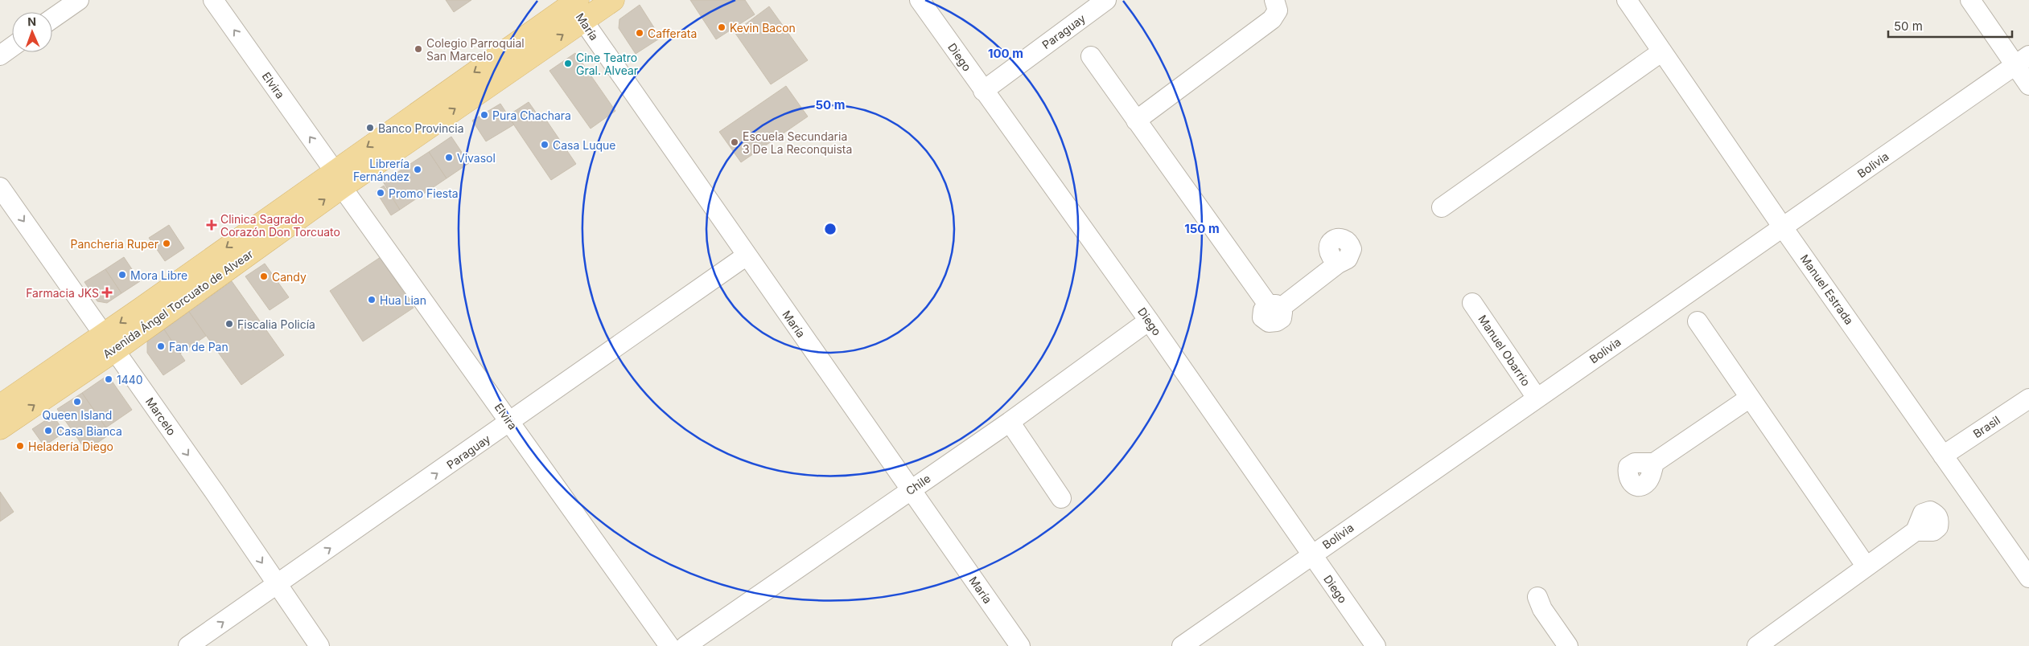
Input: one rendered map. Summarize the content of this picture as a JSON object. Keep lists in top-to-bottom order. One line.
{"streets":{"main road":["Avenida Ángel Torcuato de Alvear"],"street":["María","Paraguay","Diego","Elvira","Bolivia","Manuel Estrada","Manuel Obarrio","Marcelo","Brasil","Chile"]},"crossings":[["María","Paraguay"],["María","Avenida Ángel Torcuato de Alvear"],["María","Chile"],["Paraguay","Diego"],["Paraguay","Elvira"],["Paraguay","Marcelo"],["Diego","Bolivia"],["Diego","Chile"],["Elvira","Avenida Ángel Torcuato de Alvear"],["Bolivia","Manuel Estrada"],["Bolivia","Manuel Obarrio"],["Manuel Estrada","Brasil"],["Avenida Ángel Torcuato de Alvear","Marcelo"]],"one_way":["Paraguay","Marcelo"],"places":{"other":["Kevin Bacon","Cafferata","Colegio Parroquial San Marcelo","Cine Teatro Gral. Alvear","Pura Chachara","Banco Provincia","Escuela Secundaria 3 De La Reconquista","Casa Luque","Vivasol","Librería Fernández","Promo Fiesta","Pancheria Ruper","Mora Libre","Candy","Hua Lian","Fiscalia Policía","Fan de Pan","1440","Queen Island","Casa Bianca","Heladería Diego"],"health":["Clinica Sagrado Corazón Don Torcuato","Farmacia JKS"]},"scale_bar":"50 m","north":"top","rings":["100 m","50 m","150 m"]}
